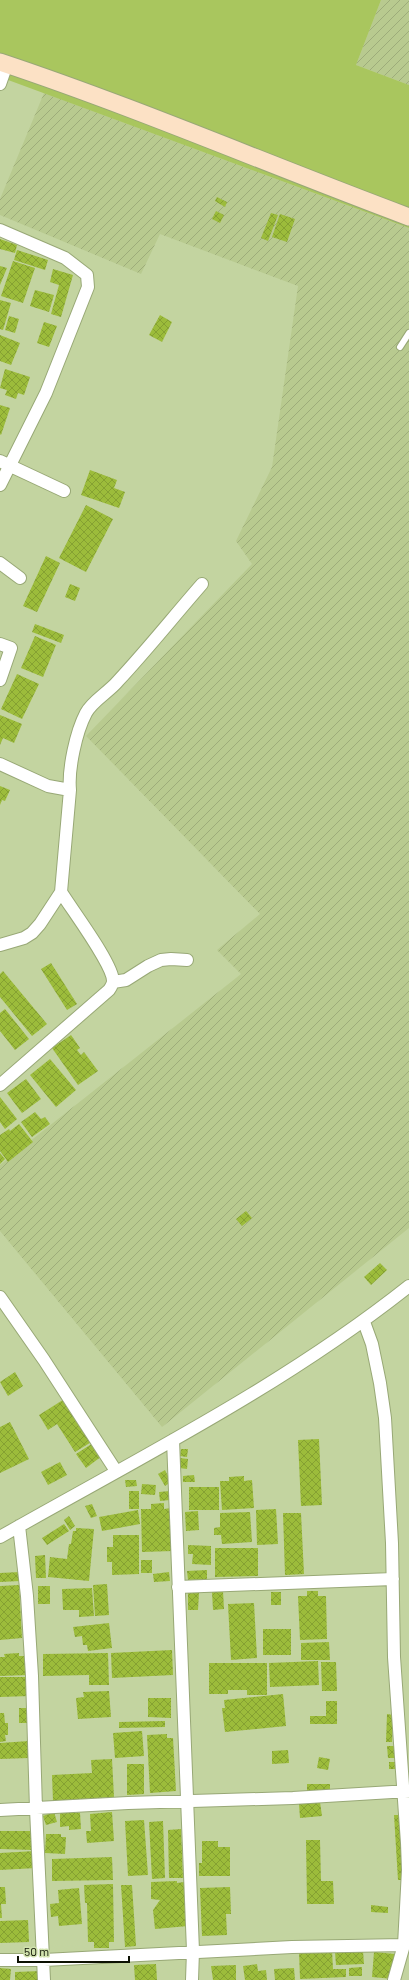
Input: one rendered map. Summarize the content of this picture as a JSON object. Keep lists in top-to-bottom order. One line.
{"scale_bar":"50 m"}
